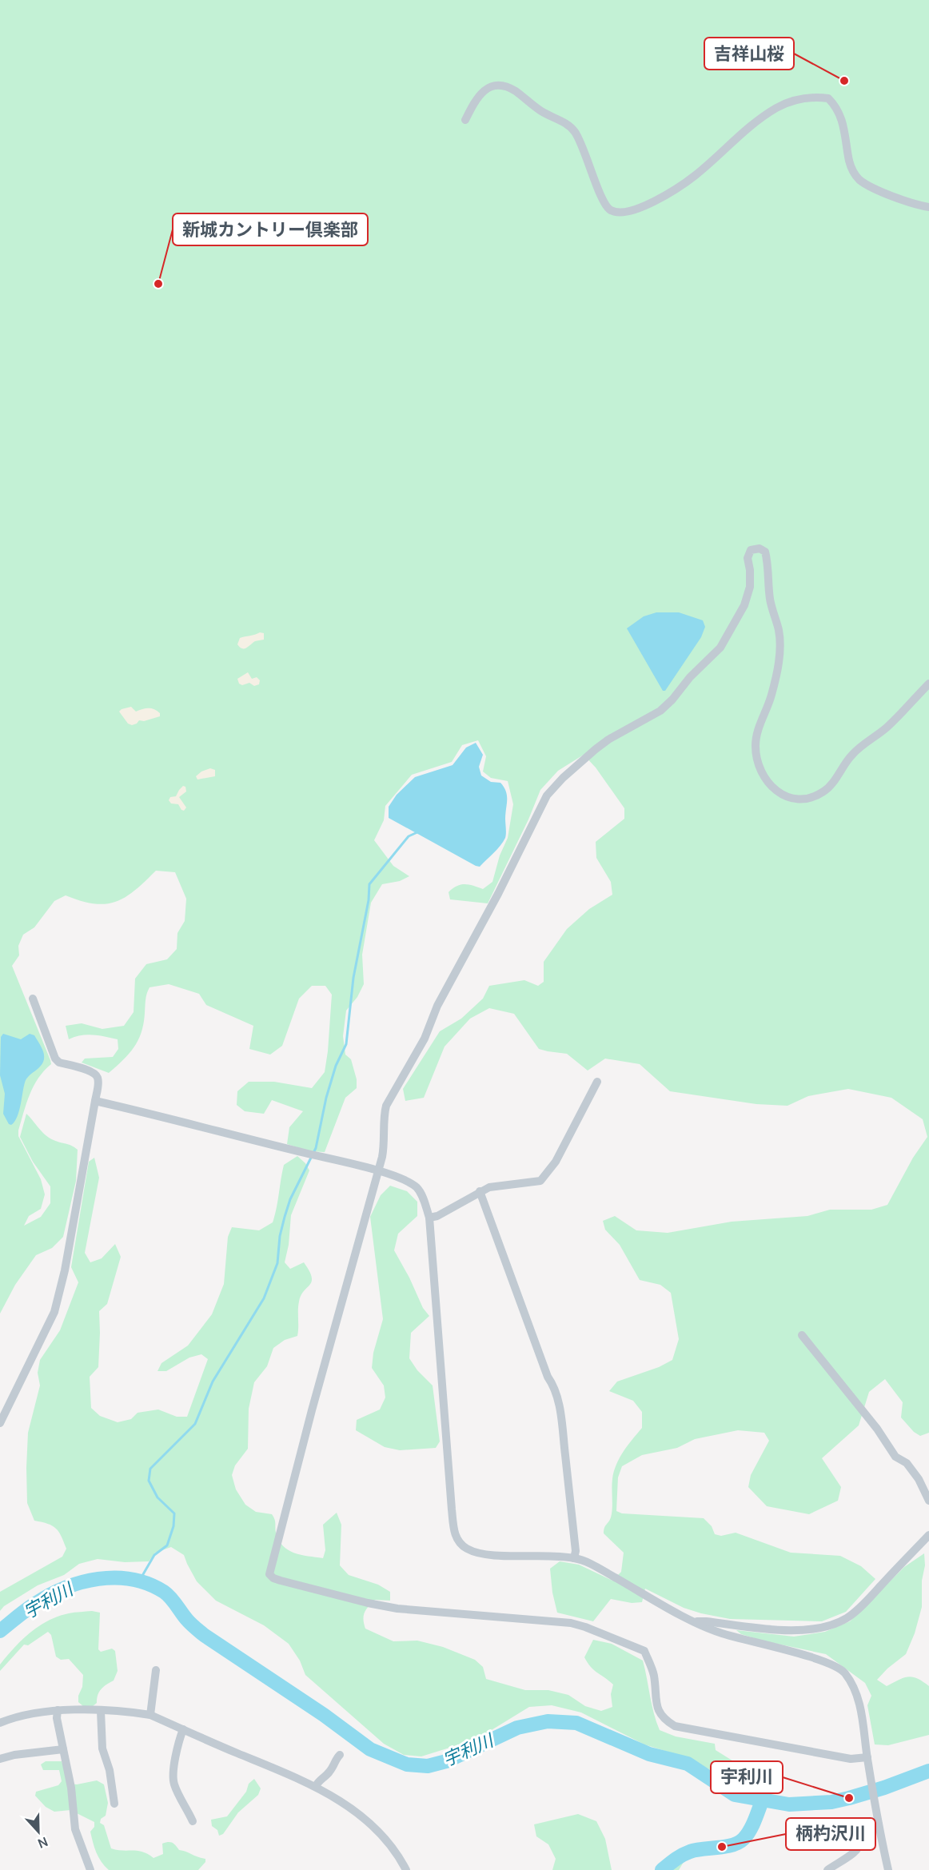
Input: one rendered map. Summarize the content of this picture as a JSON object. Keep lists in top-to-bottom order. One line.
{"water":["宇利川"],"places":["吉祥山桜","新城カントリー倶楽部","宇利川","柄杓沢川"],"north":"bottom"}
